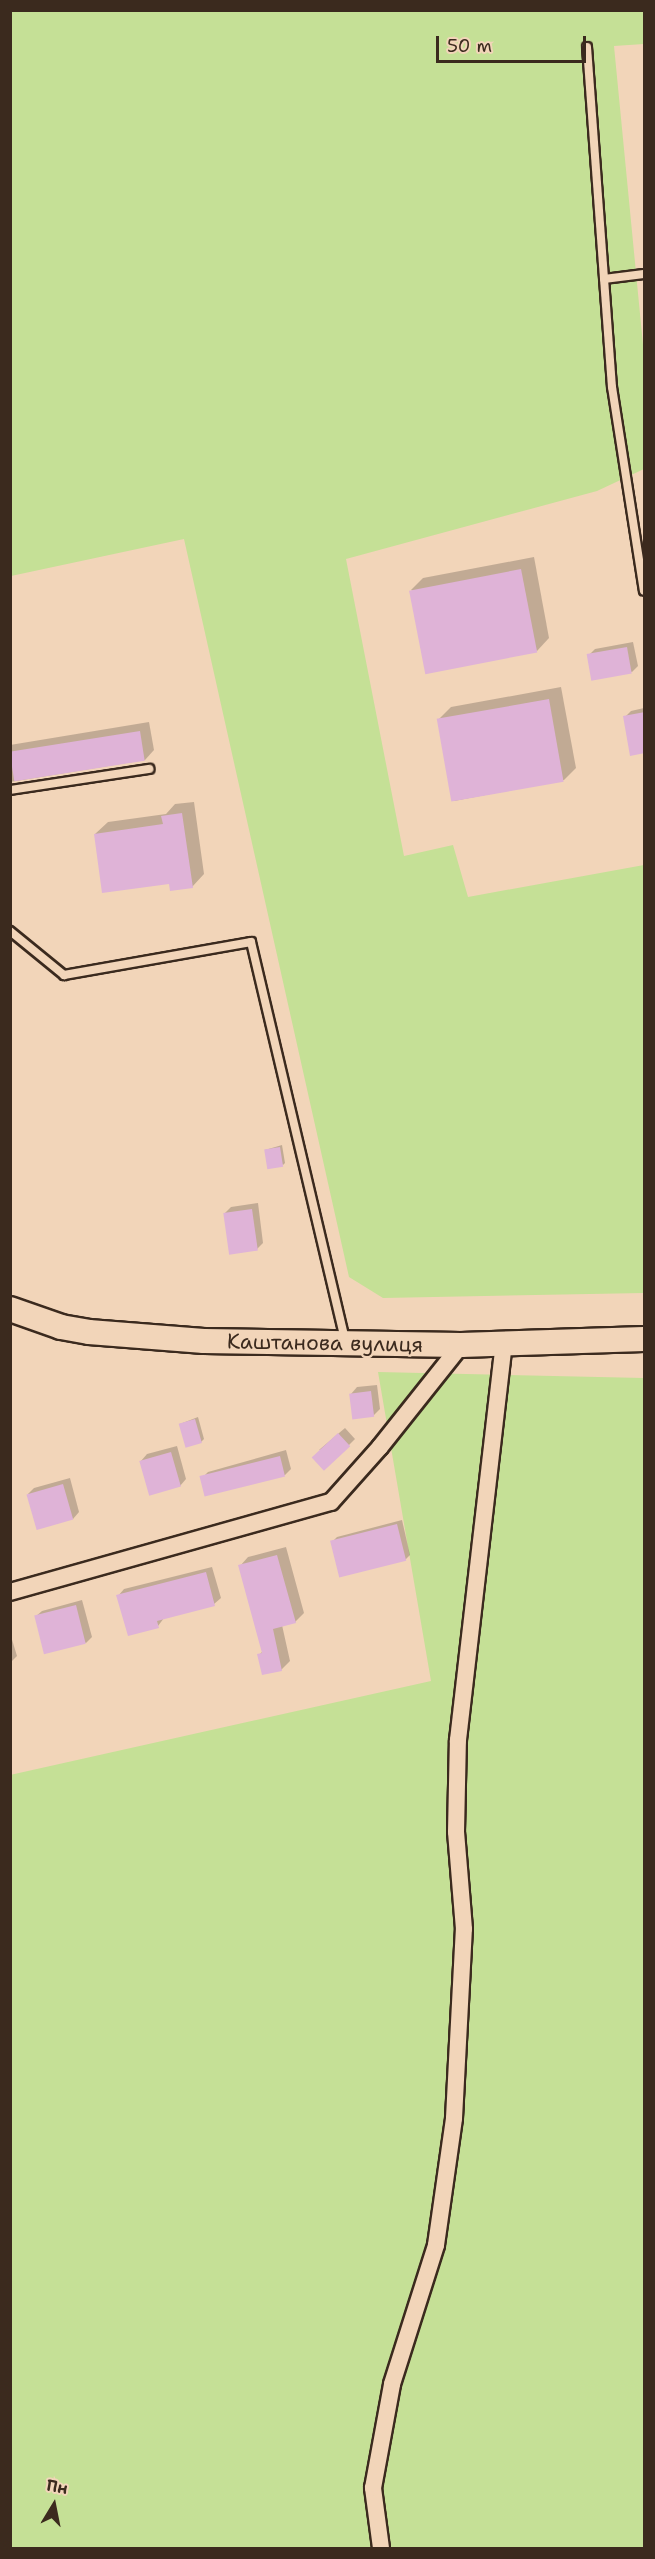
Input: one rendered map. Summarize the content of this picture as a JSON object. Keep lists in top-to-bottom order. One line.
{"streets":{"main road":["Каштанова вулиця"]},"scale_bar":"50 m","north":"top"}
